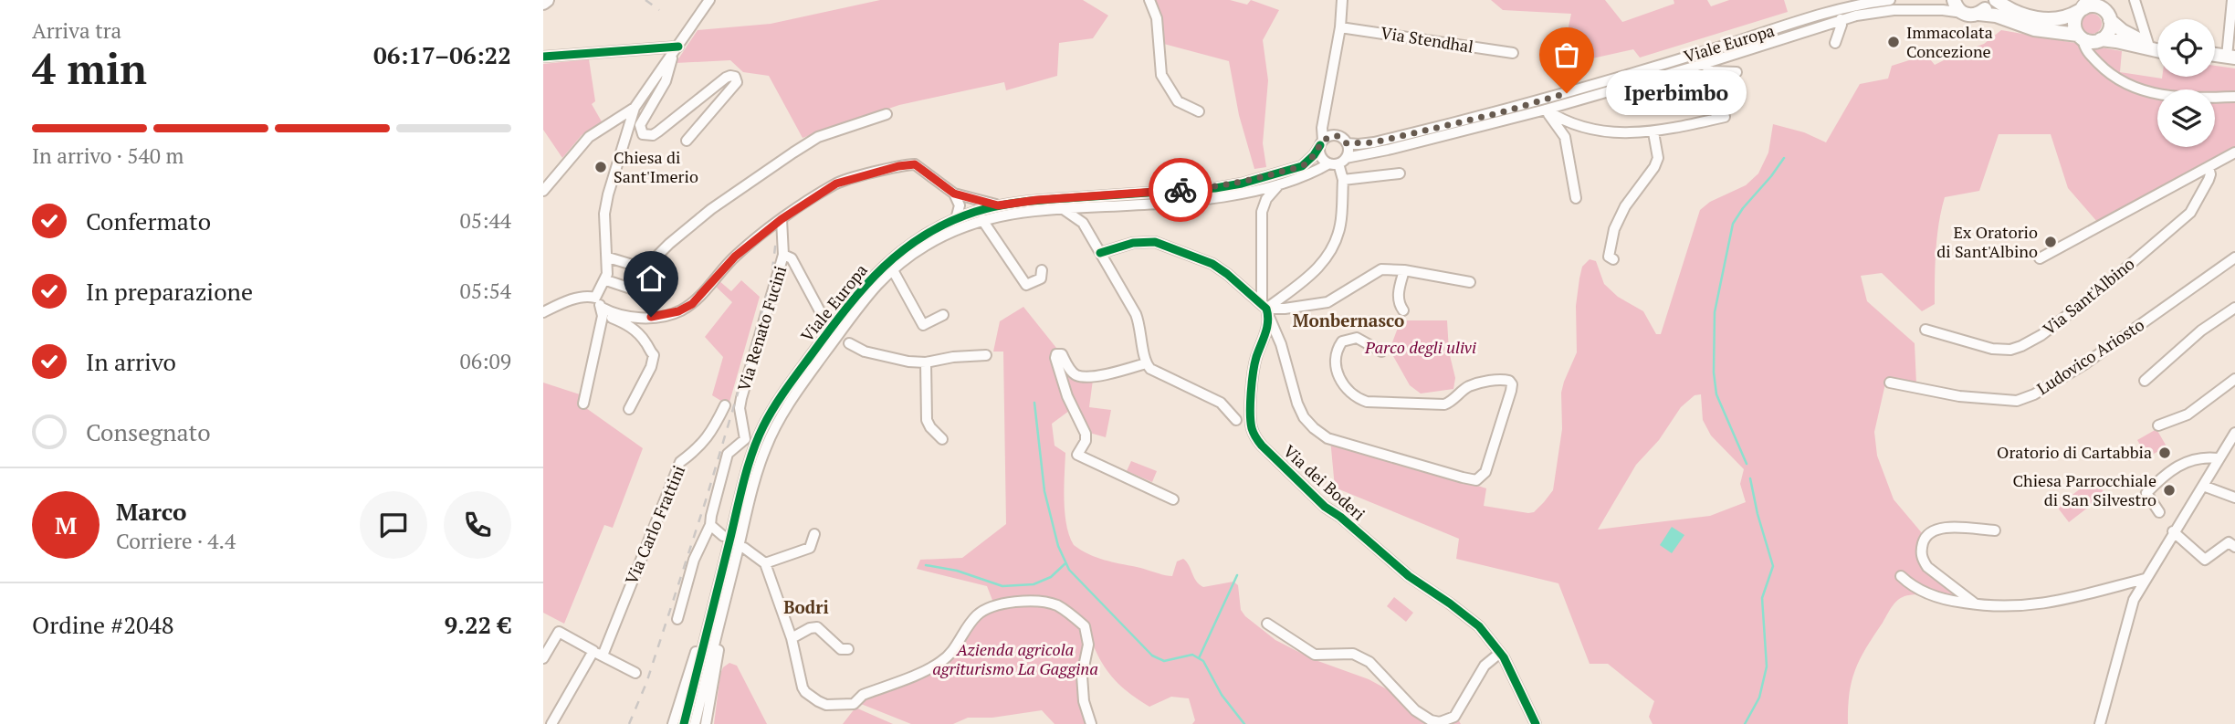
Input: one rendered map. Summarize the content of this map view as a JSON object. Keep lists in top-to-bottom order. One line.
{"streets":{"street":["Via Stendhal","Viale Europa","Via Sant'Albino","Via Renato Fucini","Ludovico Ariosto","Via dei Boderi","Via Carlo Frattini"]},"crossings":[["Viale Europa","Via Renato Fucini"]],"districts":["Monbernasco","Bodri"],"parks":["Parco degli ulivi","Azienda agricola agriturismo La Gaggina"],"places":["Immacolata Concezione","Iperbimbo","Chiesa di Sant'Imerio","Ex Oratorio di Sant'Albino","Oratorio di Cartabbia","Chiesa Parrocchiale di San Silvestro"],"page":{"heading":["4 min","Arriva tra","06:17–06:22"],"panel":["Marco","Corriere · 4.4","Ordine #2048","9.22 €"],"bubble":"Iperbimbo","bar":"In arrivo · 540 m","list":[["Confermato","05:44"],["In preparazione","05:54"],["In arrivo","06:09"],"Consegnato"],"round":"M"}}
